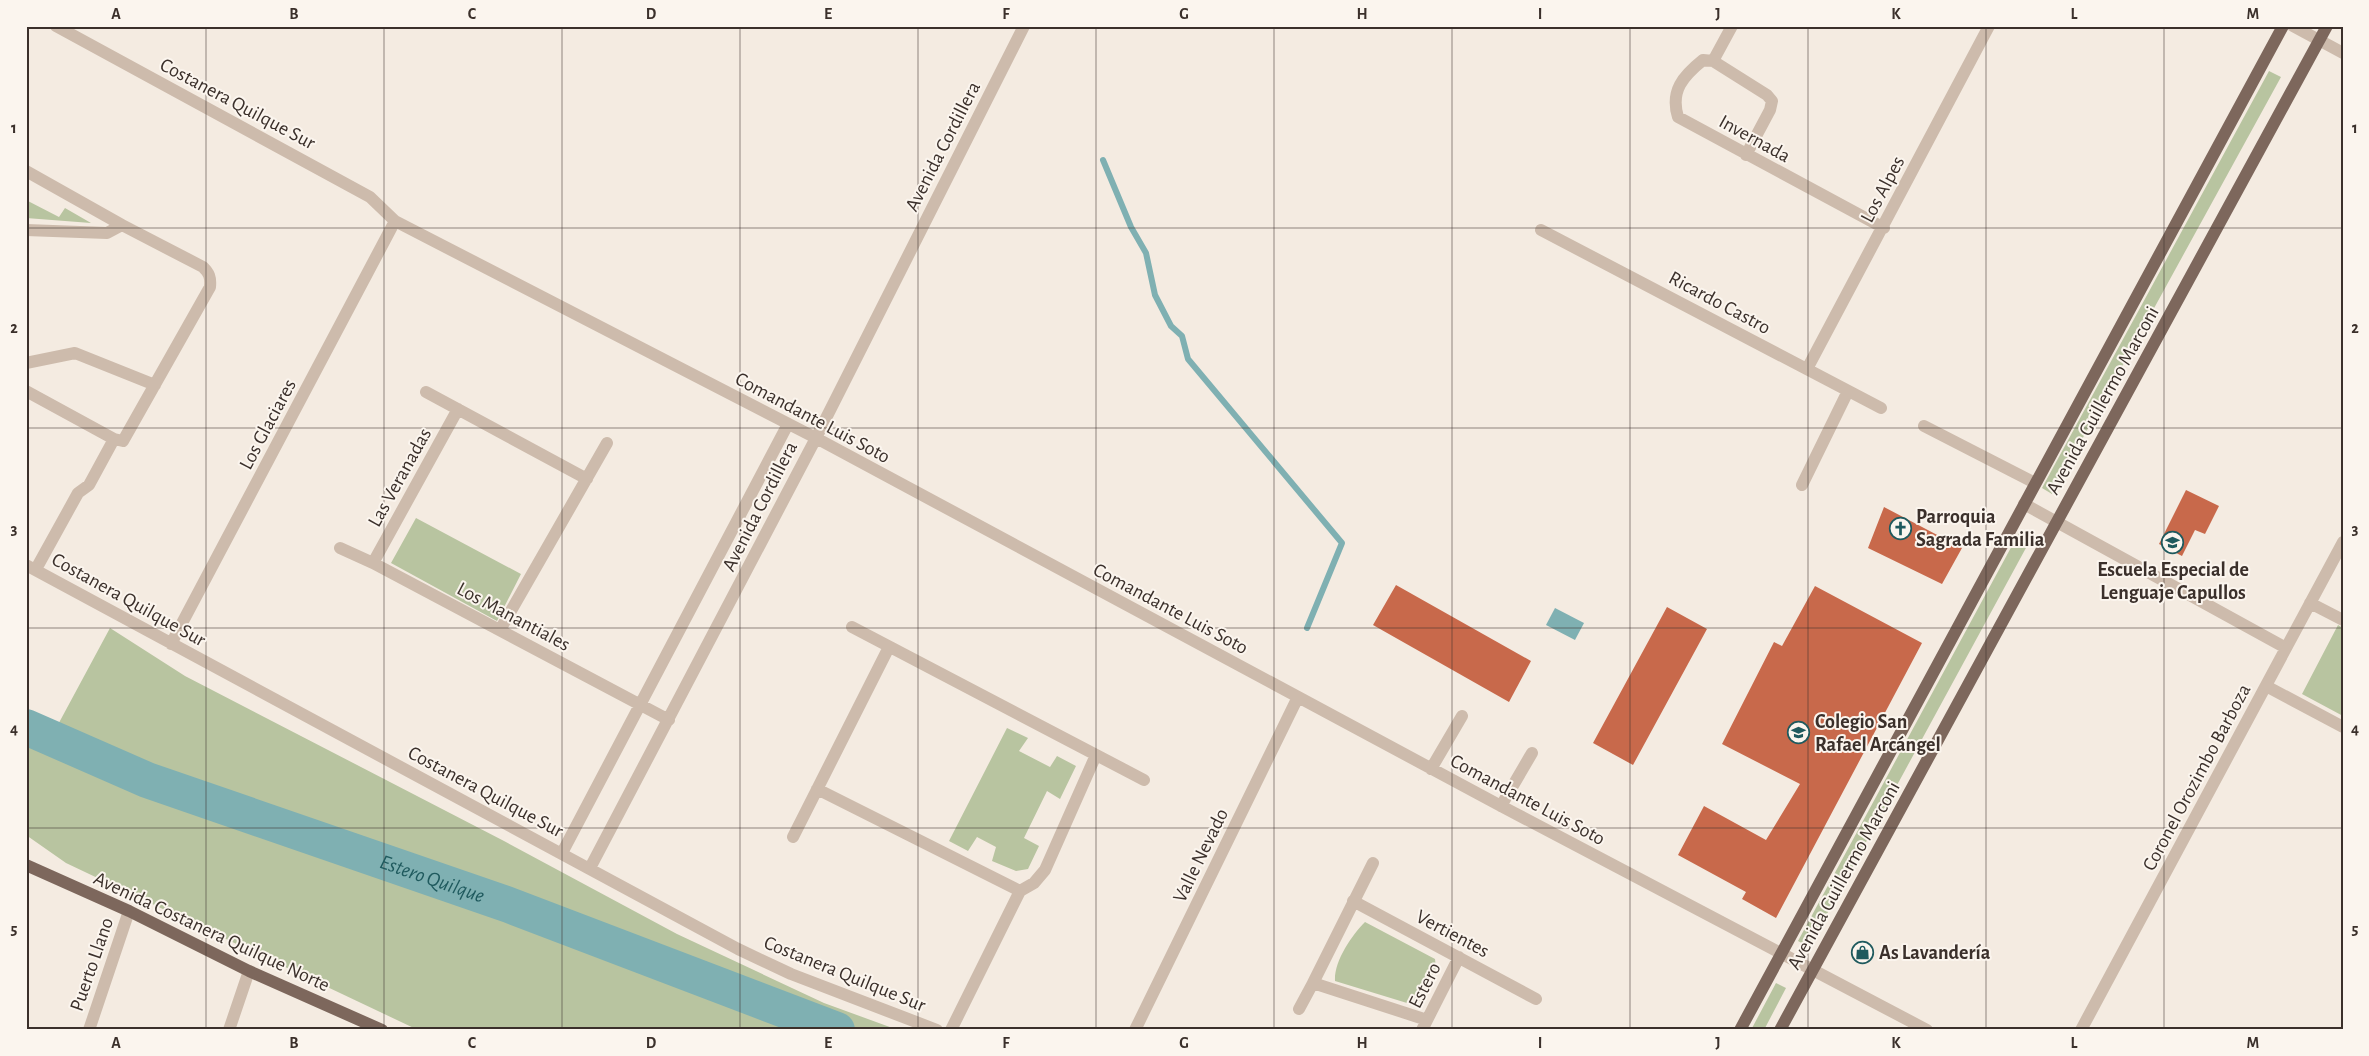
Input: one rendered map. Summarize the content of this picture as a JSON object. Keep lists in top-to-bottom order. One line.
{"streets":{"main road":["Avenida Guillermo Marconi","Avenida Costanera Quilque Norte"],"street":["Costanera Quilque Sur","Invernada","Avenida Cordillera","Los Alpes","Ricardo Castro","Comandante Luis Soto","Los Glaciares","Las Veranadas","Los Manantiales","Coronel Orozimbo Barboza","Valle Nevado","Vertientes","Puerto Llano","Estero"]},"crossings":[["Costanera Quilque Sur","Avenida Cordillera"],["Costanera Quilque Sur","Comandante Luis Soto"],["Costanera Quilque Sur","Los Glaciares"],["Invernada","Los Alpes"],["Avenida Cordillera","Comandante Luis Soto"],["Avenida Cordillera","Los Manantiales"],["Los Alpes","Ricardo Castro"],["Avenida Guillermo Marconi","Comandante Luis Soto"],["Comandante Luis Soto","Los Glaciares"],["Comandante Luis Soto","Valle Nevado"],["Las Veranadas","Los Manantiales"],["Avenida Costanera Quilque Norte","Puerto Llano"],["Vertientes","Estero"]],"water":["Estero Quilque"],"places":{"church":["Parroquia Sagrada Familia"],"school or university":["Escuela Especial de Lenguaje Capullos","Colegio San Rafael Arcángel"],"shop":["As Lavandería"]},"grid":{"columns":["A","B","C","D","E","F","G","H","I","J","K","L","M"],"rows":["1","2","3","4","5"]}}
